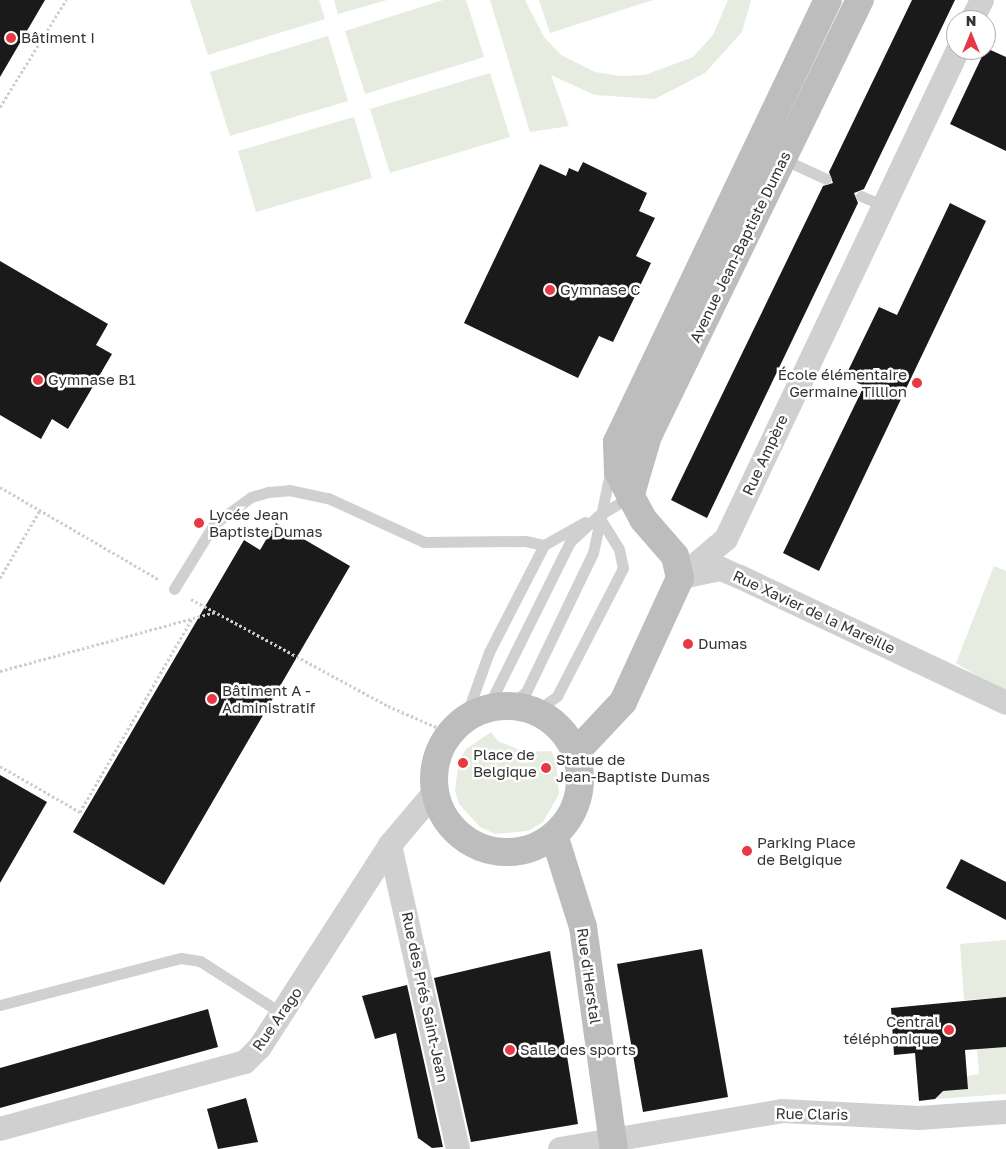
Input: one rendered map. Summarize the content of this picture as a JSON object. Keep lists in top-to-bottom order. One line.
{"streets":{"street":["Avenue Jean-Baptiste Dumas","Rue Ampère","Rue Xavier de la Mareille","Rue d'Herstal","Rue des Prés Saint-Jean","Rue Arago","Rue Claris"]},"crossings":[["Avenue Jean-Baptiste Dumas","Rue Ampère"],["Avenue Jean-Baptiste Dumas","Rue d'Herstal"],["Avenue Jean-Baptiste Dumas","Rue Arago"],["Rue Ampère","Rue Xavier de la Mareille"],["Rue Ampère","Rue d'Herstal"],["Rue Ampère","Rue Arago"],["Rue d'Herstal","Rue Arago"],["Rue d'Herstal","Rue Claris"],["Rue des Prés Saint-Jean","Rue Arago"]],"places":["Bâtiment I","Gymnase C","Gymnase B1","École élémentaire Germaine Tillion","Lycée Jean Baptiste Dumas","Dumas","Bâtiment A - Administratif","Place de Belgique","Statue de Jean-Baptiste Dumas","Parking Place de Belgique","Central téléphonique","Salle des sports"],"north":"top"}
